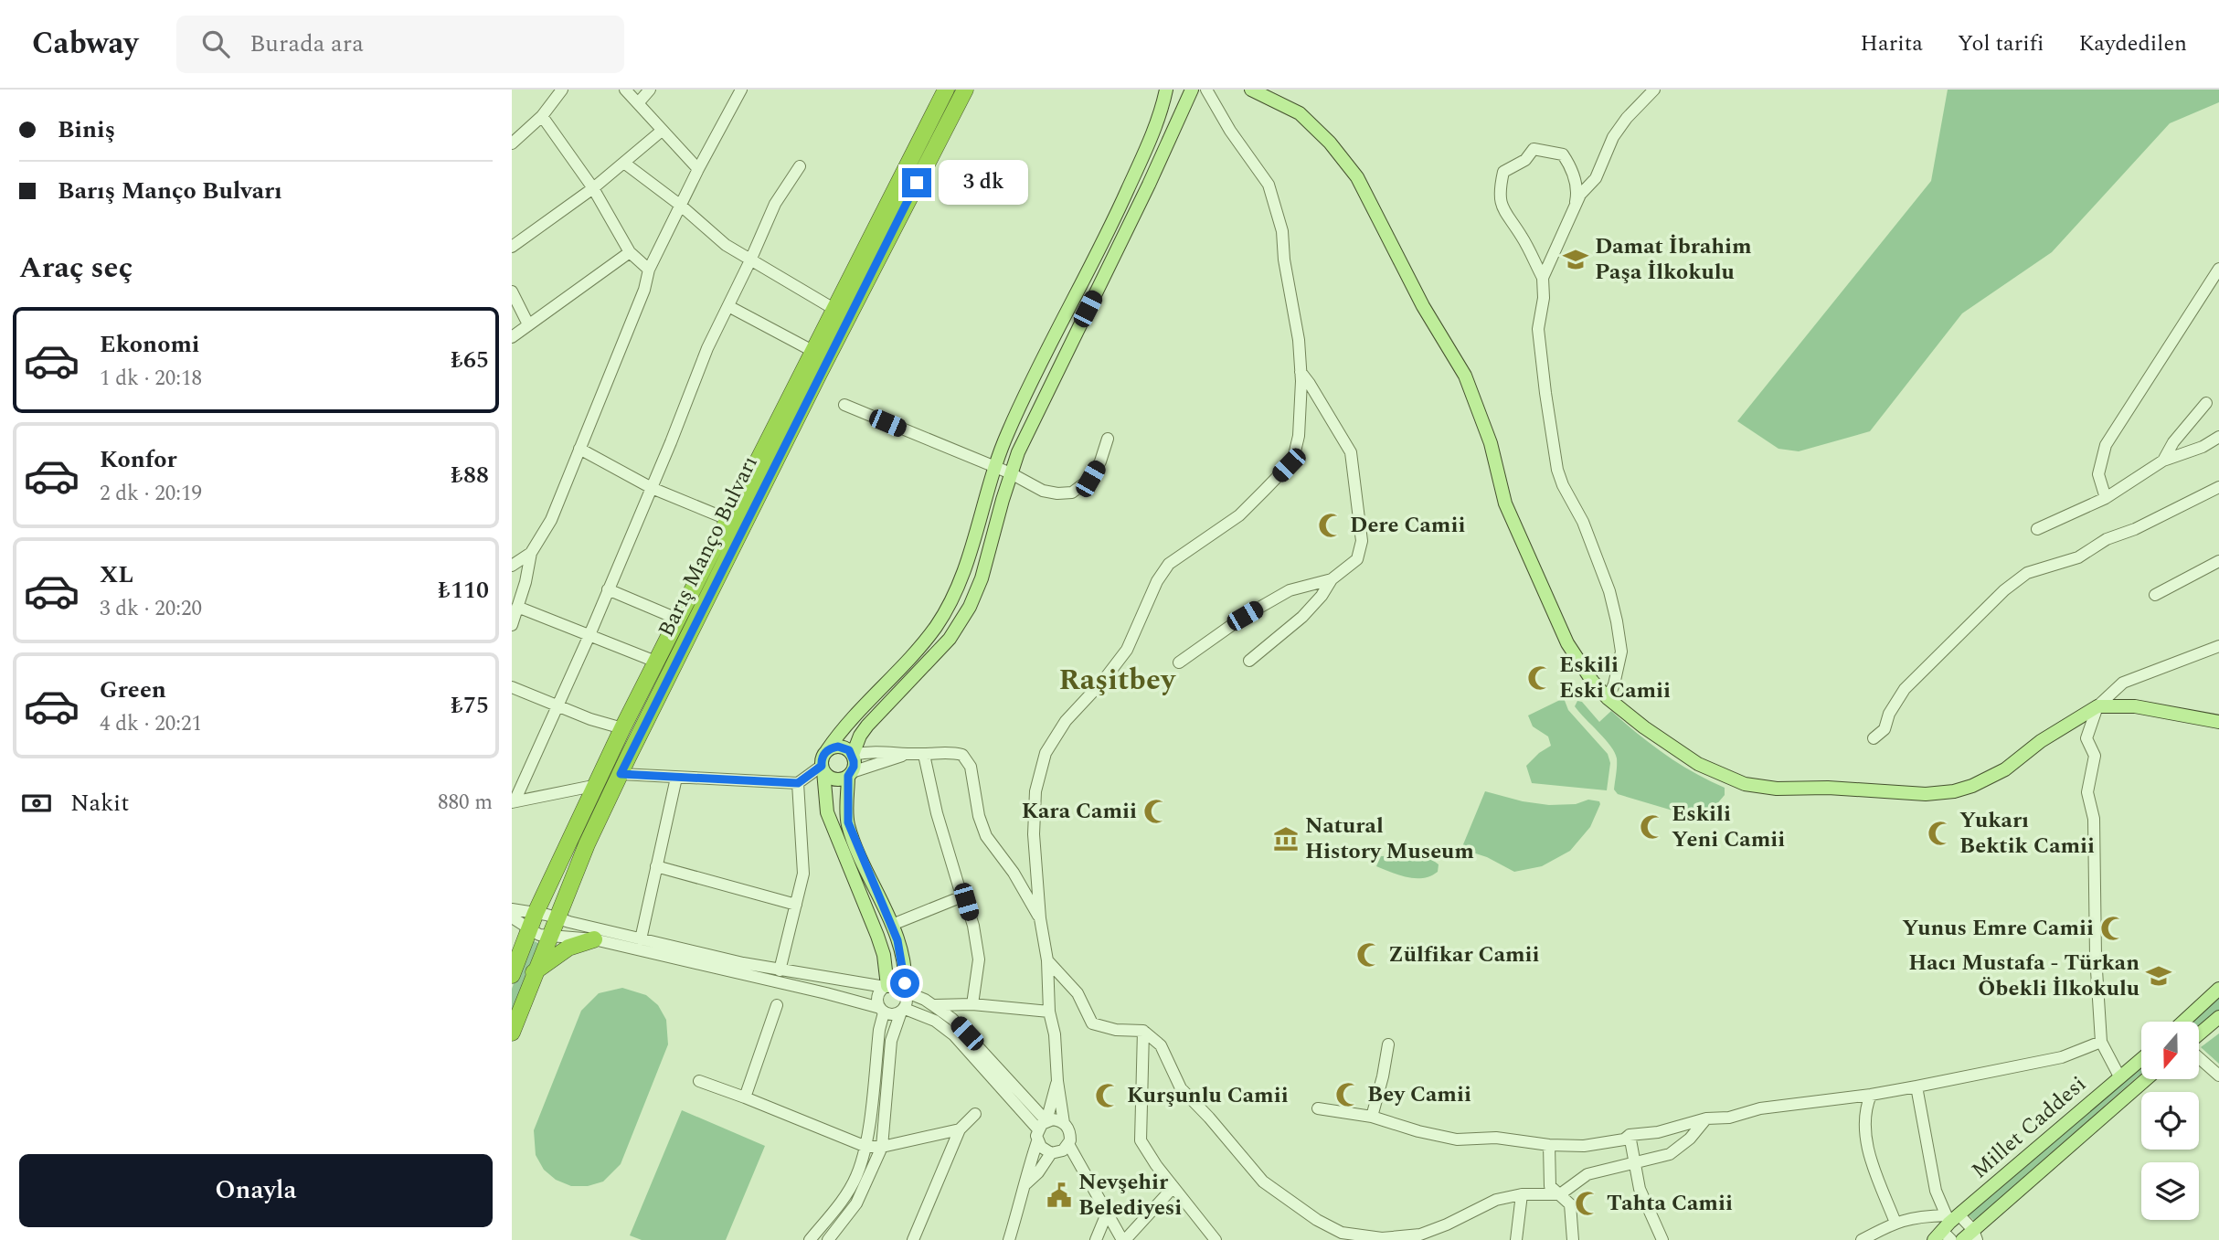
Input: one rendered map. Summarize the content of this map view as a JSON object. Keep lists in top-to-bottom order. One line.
{"streets":{"highway":["Barış Manço Bulvarı"],"main road":["Millet Caddesi"]},"districts":["Raşitbey"],"places":{"school or university":["Damat İbrahim Paşa İlkokulu","Hacı Mustafa - Türkan Öbekli İlkokulu"],"mosque":["Dere Camii","Eskili Eski Camii","Kara Camii","Eskili Yeni Camii","Yukarı Bektik Camii","Yunus Emre Camii","Zülfikar Camii","Bey Camii","Kurşunlu Camii","Tahta Camii"],"museum":["Natural History Museum"],"public building":["Nevşehir Belediyesi"]},"north":"bottom","page":{"header":"Cabway","search":"Burada ara","nav":["Harita","Yol tarifi","Kaydedilen"],"banner":["Biniş","Barış Manço Bulvarı"],"bubble":"3 dk","heading":"Araç seç","list":[{"name":"Ekonomi","note":"1 dk · 20:18","value":"₺65"},{"name":"Konfor","note":"2 dk · 20:19","value":"₺88"},{"name":"XL","note":"3 dk · 20:20","value":"₺110"},{"name":"Green","note":"4 dk · 20:21","value":"₺75"}],"pay":["Nakit","880 m"],"buttons":"Onayla"}}
